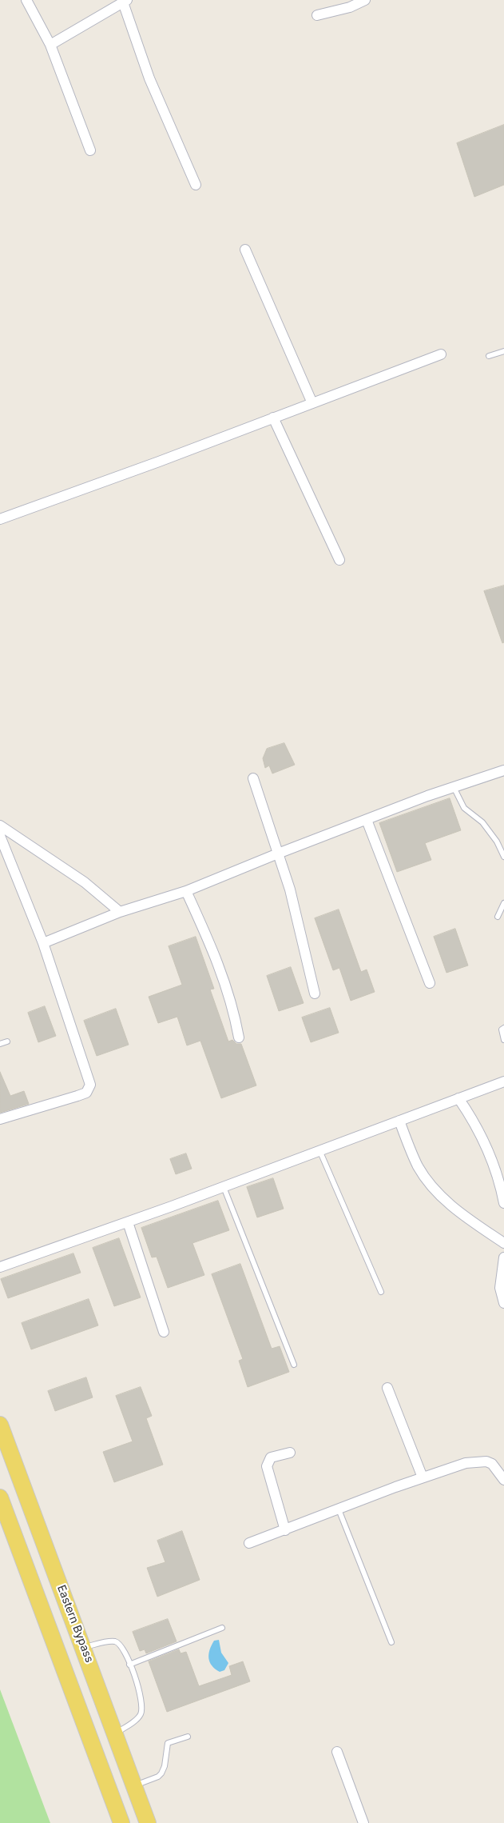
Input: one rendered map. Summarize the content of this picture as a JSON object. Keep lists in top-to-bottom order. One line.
{"streets":{"main road":["Eastern Bypass"]}}
